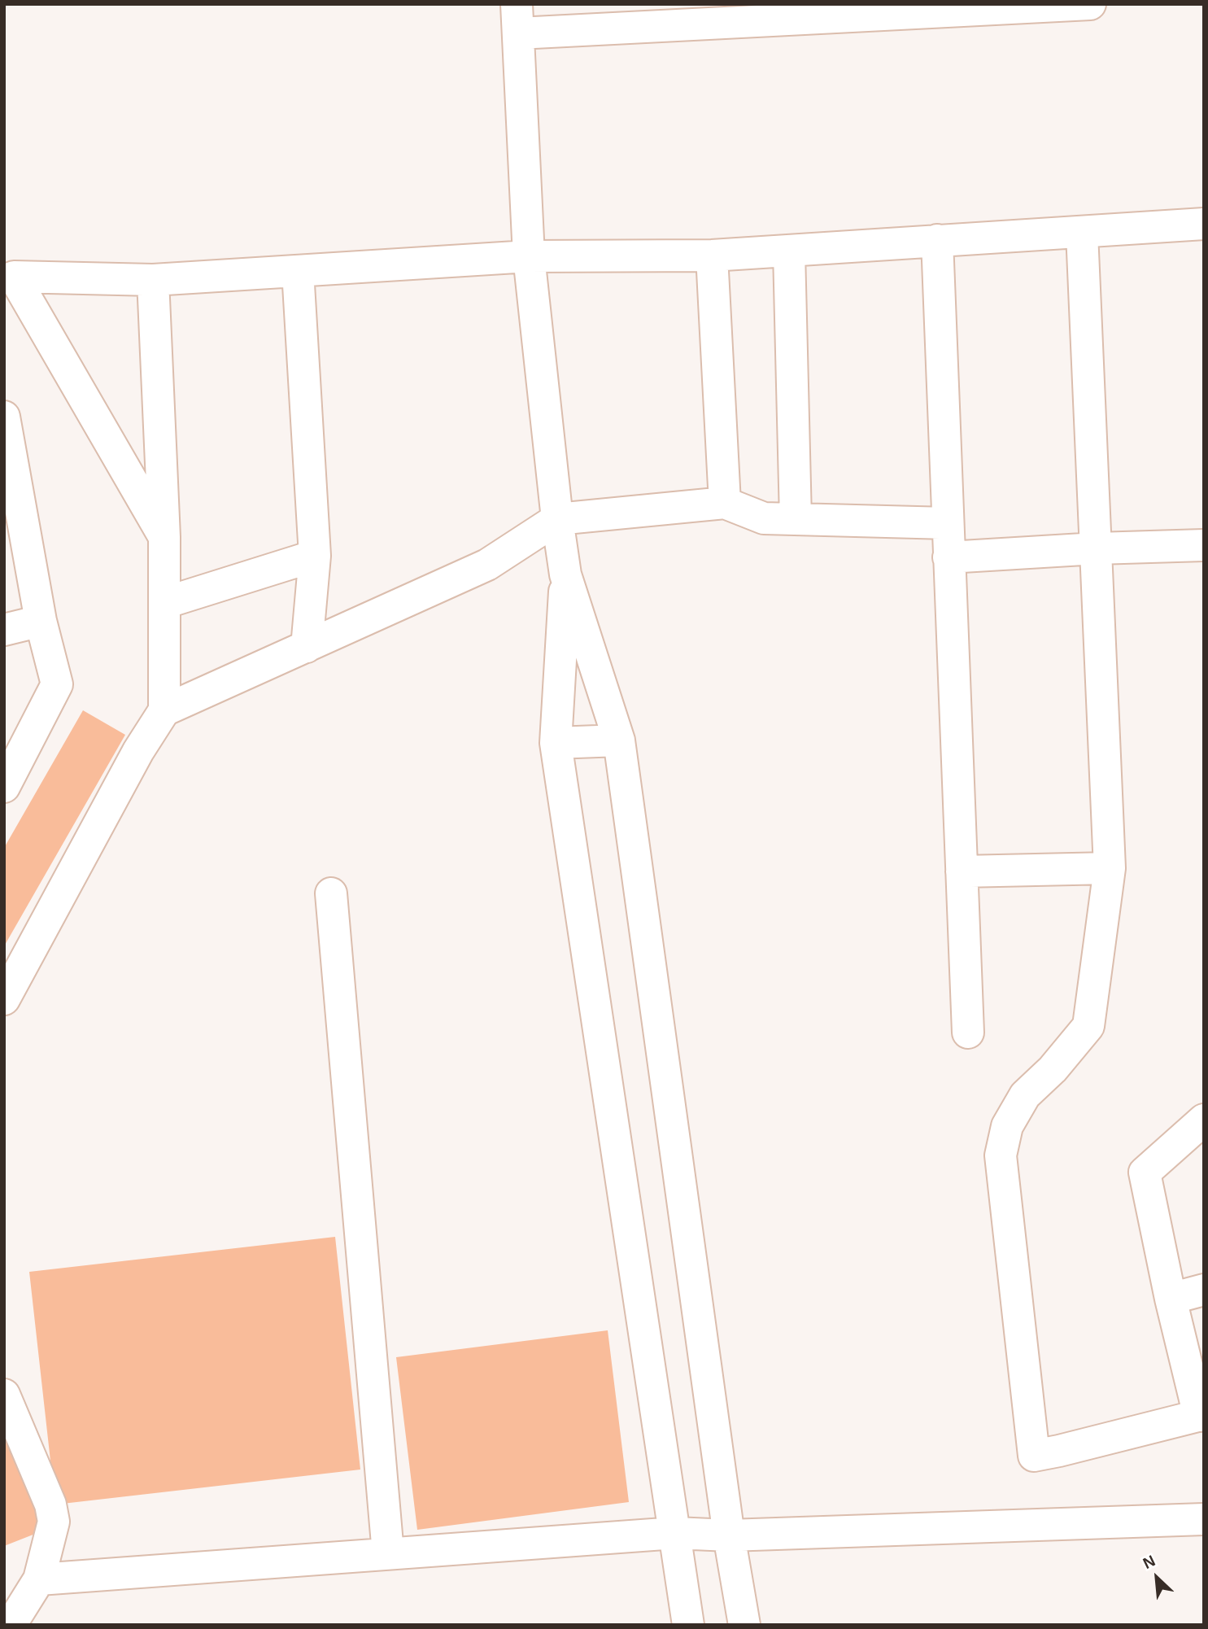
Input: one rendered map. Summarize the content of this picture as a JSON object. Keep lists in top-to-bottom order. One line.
{"north":"top left"}
